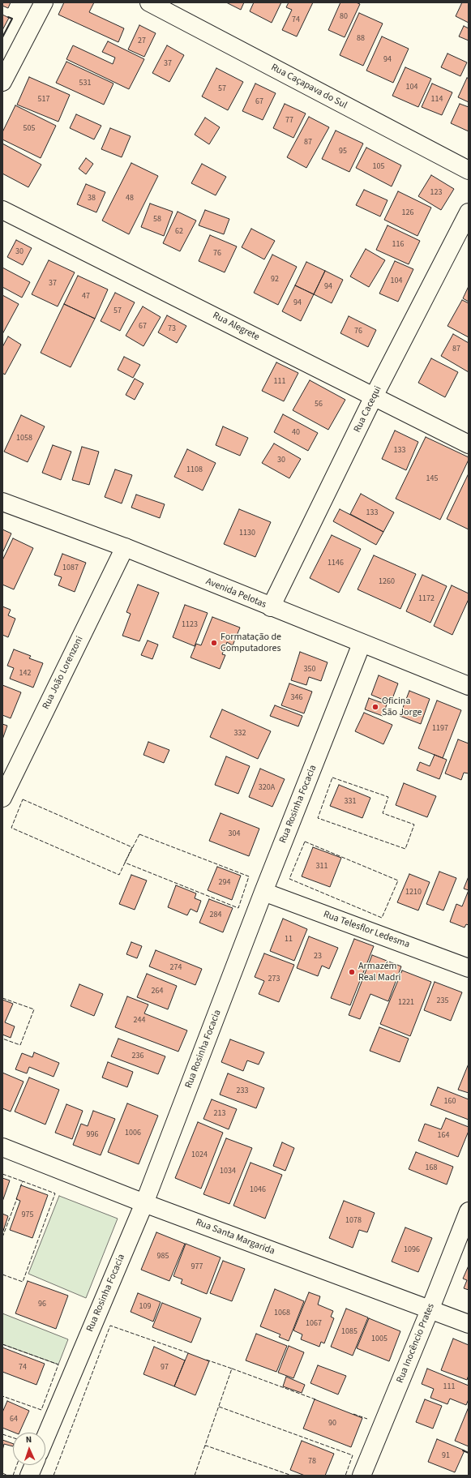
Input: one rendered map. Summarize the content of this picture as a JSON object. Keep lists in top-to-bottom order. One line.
{"streets":{"street":["Rua Caçapava do Sul","Rua Alegrete","Rua Cacequi","Avenida Pelotas","Rua João Lorenzoni","Rua Rosinha Focacia","Rua Telesflor Ledesma","Rua Santa Margarida","Rua Inocêncio Prates"]},"crossings":[["Rua Alegrete","Rua Cacequi"],["Rua Cacequi","Avenida Pelotas"],["Avenida Pelotas","Rua João Lorenzoni"],["Avenida Pelotas","Rua Rosinha Focacia"],["Rua Rosinha Focacia","Rua Telesflor Ledesma"],["Rua Rosinha Focacia","Rua Santa Margarida"],["Rua Santa Margarida","Rua Inocêncio Prates"]],"places":["Formatação de Computadores","Oficina São Jorge","Armazém Real Madri"],"house_numbers":["80","74","88","27","94","37","531","104","57","517","114","67","77","505","87","95","105","123","38","48","126","58","62","116","30","76","92","104","37","94","47","94","57","67","73","76","87","111","56","40","1058","133","30","1108","145","133","1130","1146","1087","1260","1172","1123","350","142","346","1197","332","320A","331","304","311","294","1210","284","11","23","274","273","264","235","1221","244","236","233","160","213","1006","996","164","1024","168","1034","1046","975","1078","1096","985","977","96","109","1068","1067","1085","1005","74","97","111","64","90","91","78"],"north":"top"}
